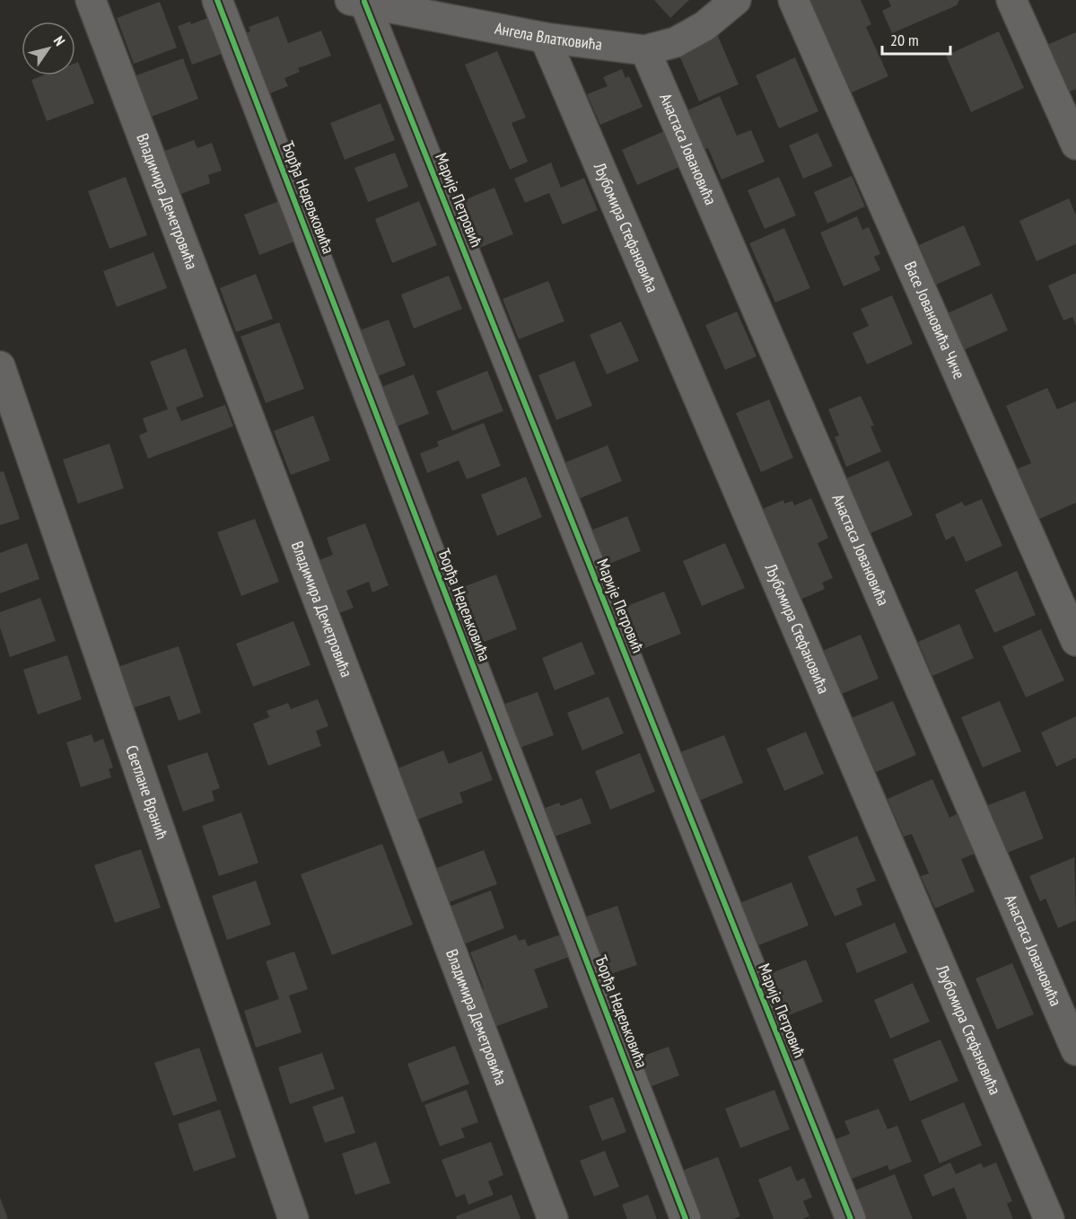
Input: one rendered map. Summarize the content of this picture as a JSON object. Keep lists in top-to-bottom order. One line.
{"streets":{"street":["Ангела Влатковића","Анастаса Јовановића","Ђорђа Недељковића","Марије Петровић","Владимира Деметровића","Љубомира Стефановића","Васе Јовановића Чиче","Светлане Вранић"]},"crossings":[["Ангела Влатковића","Анастаса Јовановића"],["Ангела Влатковића","Марије Петровић"],["Ангела Влатковића","Љубомира Стефановића"]],"scale_bar":"20 m","north":"top right"}
